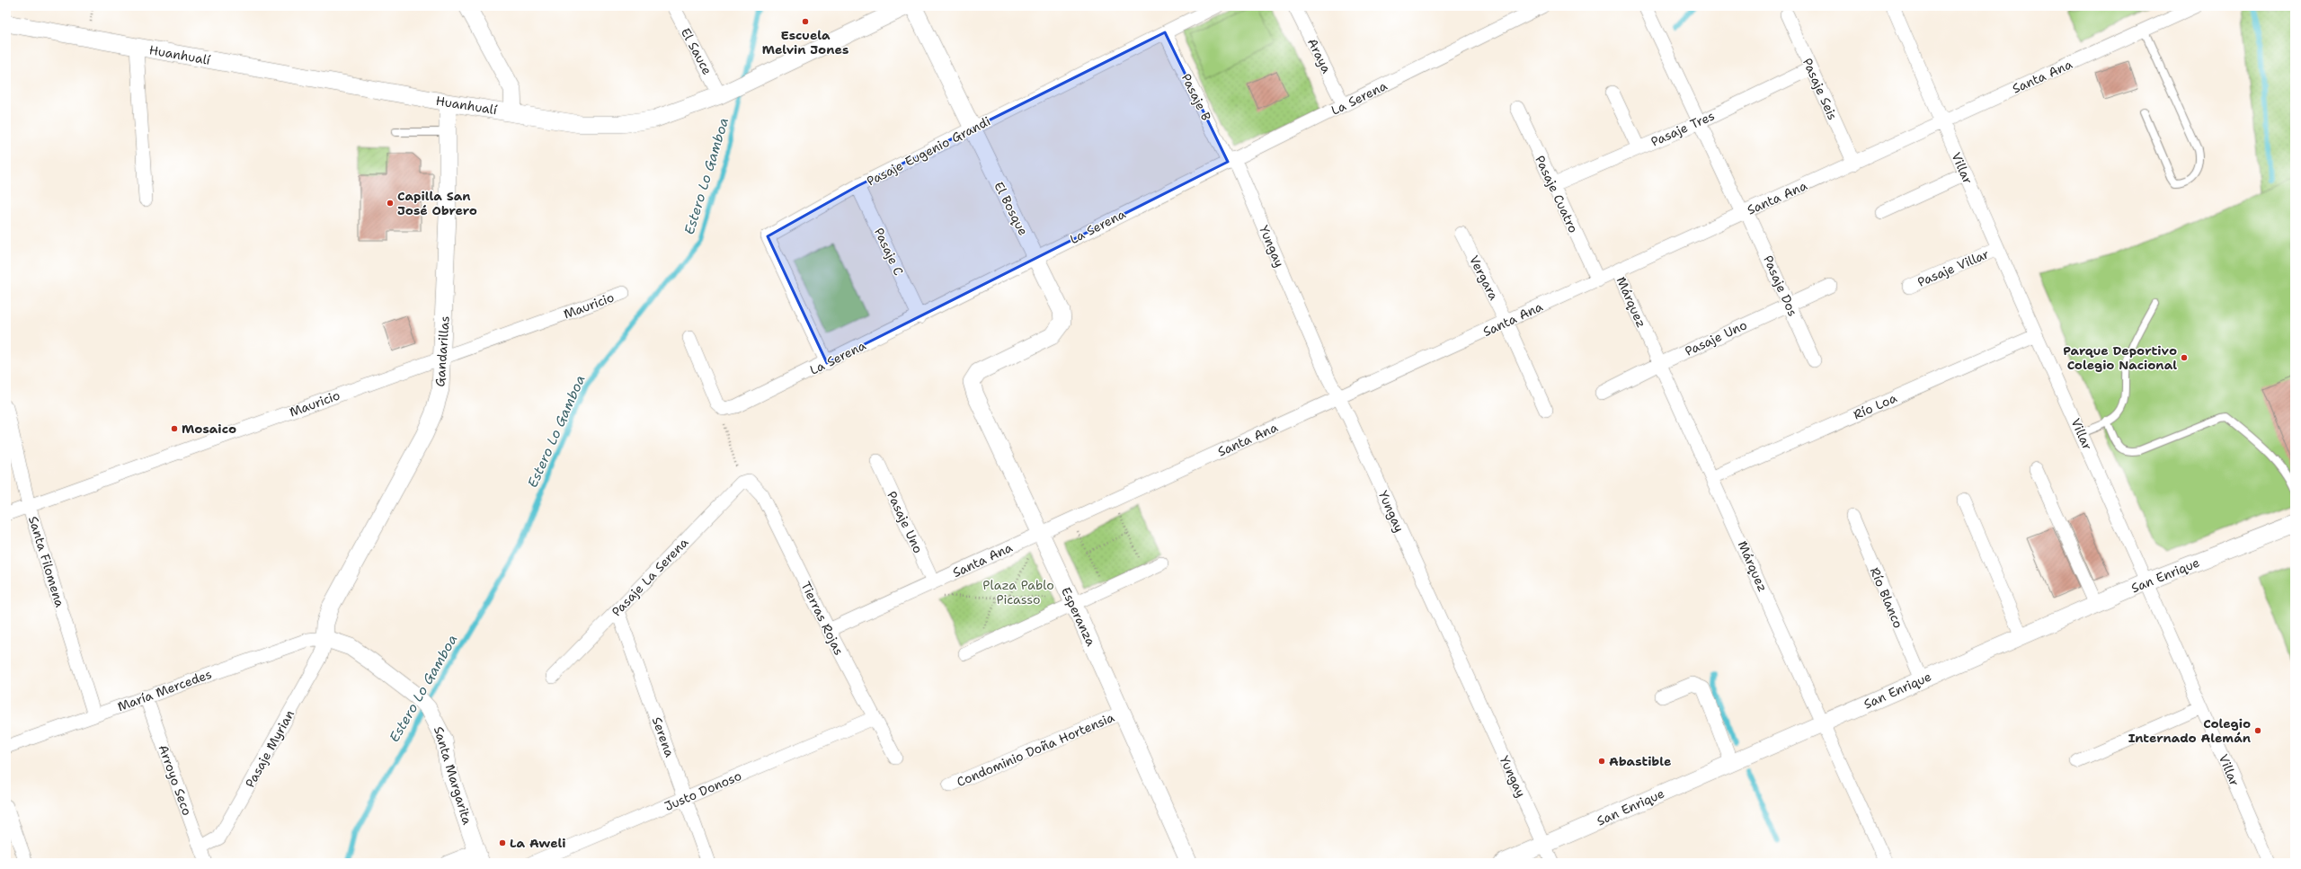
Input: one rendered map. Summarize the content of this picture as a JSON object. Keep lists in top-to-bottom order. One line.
{"streets":{"street":["El Sauce","Huanhualí","Araya","Santa Ana","Pasaje Seis","Pasaje B","La Serena","Pasaje Tres","Pasaje Eugenio Grandi","Villar","Pasaje Cuatro","El Bosque","Yungay","Pasaje C","Pasaje Villar","Vergara","Pasaje Dos","Márquez","Mauricio","Pasaje Uno","Gandarillas","Río Loa","Santa Filomena","San Enrique","Pasaje La Serena","Río Blanco","Esperanza","Tierras Rojas","María Mercedes","Serena","Pasaje Myrian","Condominio Doña Hortensia","Santa Margarita","Arroyo Seco","Justo Donoso"]},"crossings":[["El Sauce","Huanhualí"],["Huanhualí","Gandarillas"],["Araya","La Serena"],["Santa Ana","Pasaje Seis"],["Santa Ana","Villar"],["Santa Ana","Pasaje Cuatro"],["Santa Ana","Yungay"],["Santa Ana","Vergara"],["Santa Ana","Pasaje Dos"],["Santa Ana","Márquez"],["Santa Ana","Pasaje Uno"],["Santa Ana","Esperanza"],["Santa Ana","Tierras Rojas"],["Pasaje Seis","Pasaje Tres"],["Pasaje B","La Serena"],["Pasaje B","Pasaje Eugenio Grandi"],["Pasaje B","Yungay"],["La Serena","Pasaje Eugenio Grandi"],["La Serena","El Bosque"],["La Serena","Yungay"],["La Serena","Pasaje C"],["Pasaje Tres","Pasaje Cuatro"],["Pasaje Eugenio Grandi","El Bosque"],["Pasaje Eugenio Grandi","Pasaje C"],["Villar","Pasaje Villar"],["Villar","Río Loa"],["Villar","San Enrique"],["El Bosque","Esperanza"],["Yungay","San Enrique"],["Pasaje Dos","Pasaje Uno"],["Márquez","Pasaje Uno"],["Márquez","Río Loa"],["Márquez","San Enrique"],["Mauricio","Gandarillas"],["Mauricio","Santa Filomena"],["Gandarillas","María Mercedes"],["Gandarillas","Pasaje Myrian"],["Gandarillas","Santa Margarita"],["Santa Filomena","María Mercedes"],["San Enrique","Río Blanco"],["Pasaje La Serena","Tierras Rojas"],["Pasaje La Serena","Serena"],["Esperanza","Condominio Doña Hortensia"],["Tierras Rojas","Justo Donoso"],["María Mercedes","Pasaje Myrian"],["María Mercedes","Santa Margarita"],["María Mercedes","Arroyo Seco"],["Serena","Justo Donoso"],["Pasaje Myrian","Santa Margarita"],["Pasaje Myrian","Arroyo Seco"]],"water":["Estero Lo Gamboa"],"parks":["Plaza Pablo Picasso"],"places":["Escuela Melvin Jones","Capilla San José Obrero","Parque Deportivo Colegio Nacional","Mosaico","Colegio Internado Alemán","Abastible","La Aweli"]}
